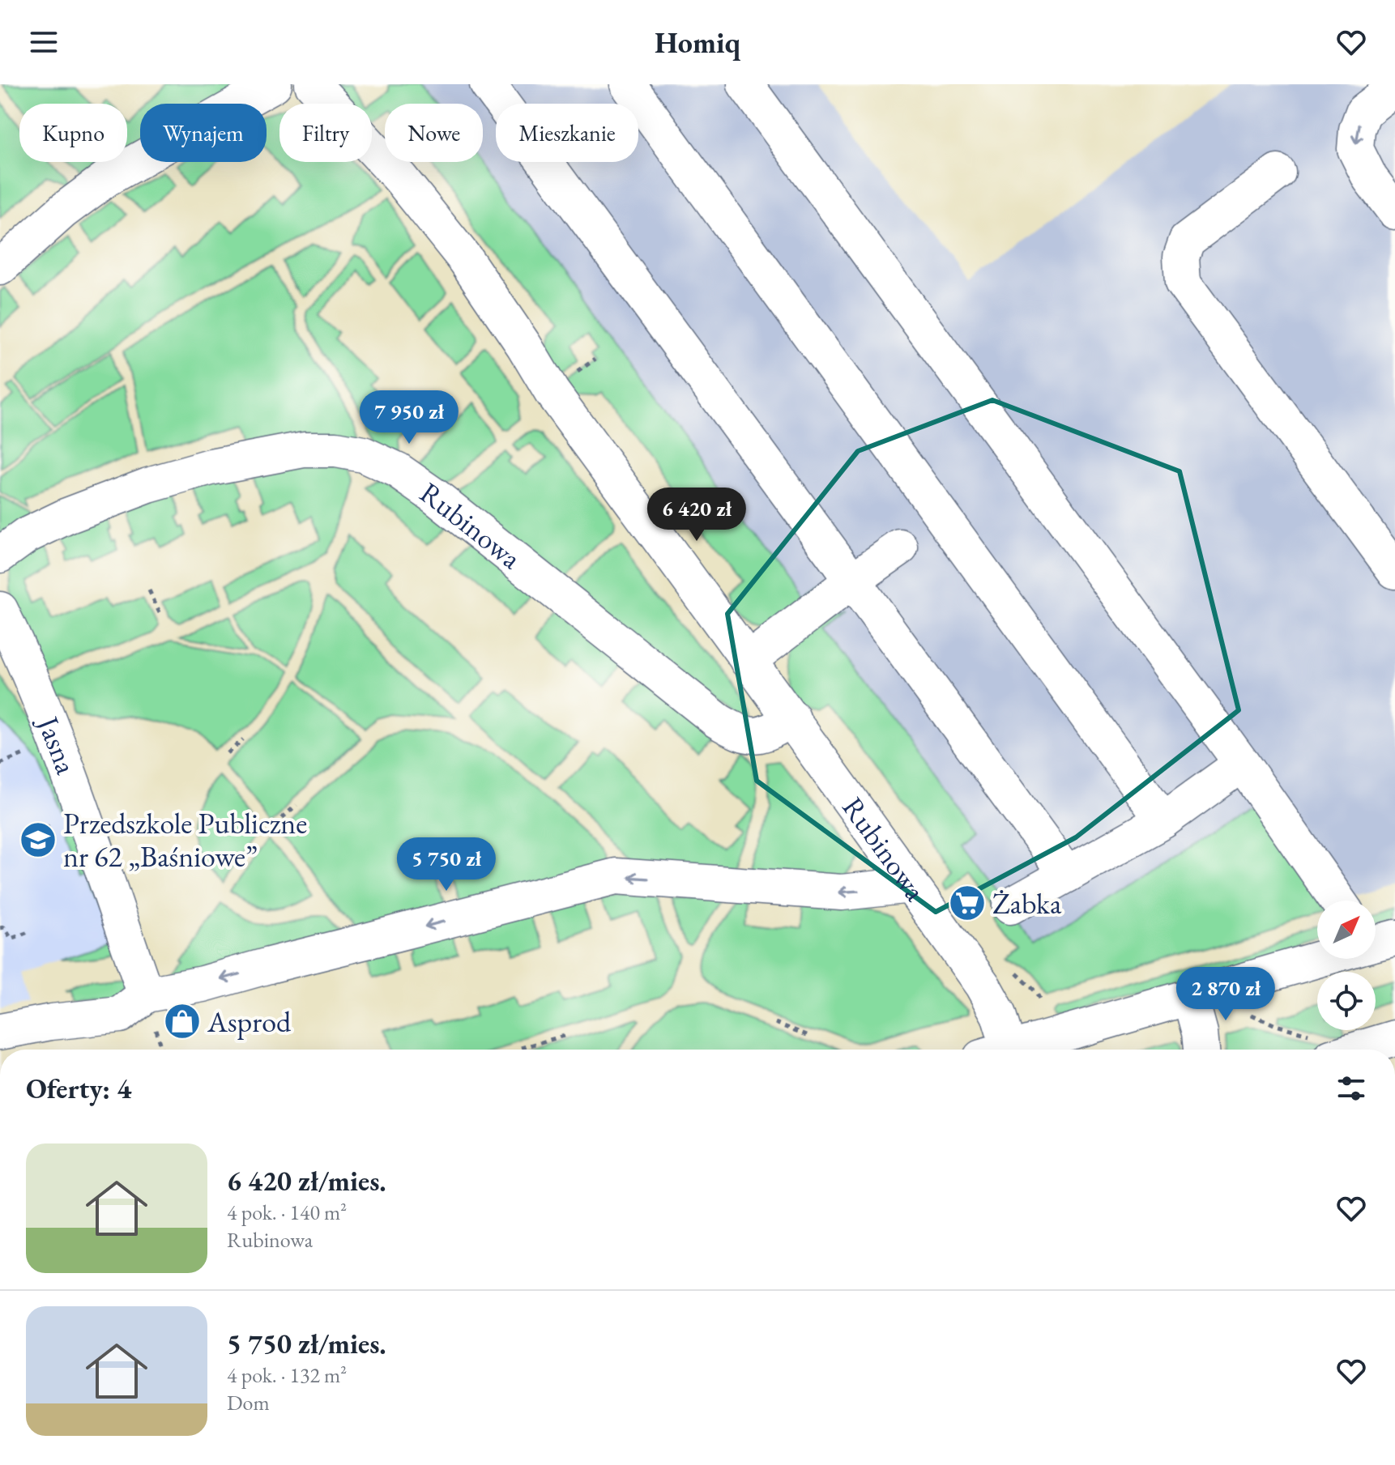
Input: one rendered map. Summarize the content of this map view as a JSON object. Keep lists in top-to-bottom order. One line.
{"streets":{"street":["Rubinowa","Jasna"]},"places":{"school or university":["Przedszkole Publiczne nr 62 „Baśniowe”"],"supermarket":["Żabka"],"shop":["Asprod"]},"north":"top right","page":{"header":"Homiq","chip":["Kupno","Wynajem","Filtry","Nowe","Mieszkanie"],"price":["7 950 zł","6 420 zł","5 750 zł","2 870 zł"],"heading":"Oferty: 4","list":[{"name":"6 420 zł/mies.","note":"4 pok. · 140 m² · Rubinowa"},{"name":"5 750 zł/mies.","note":"4 pok. · 132 m² · Dom"}]}}
